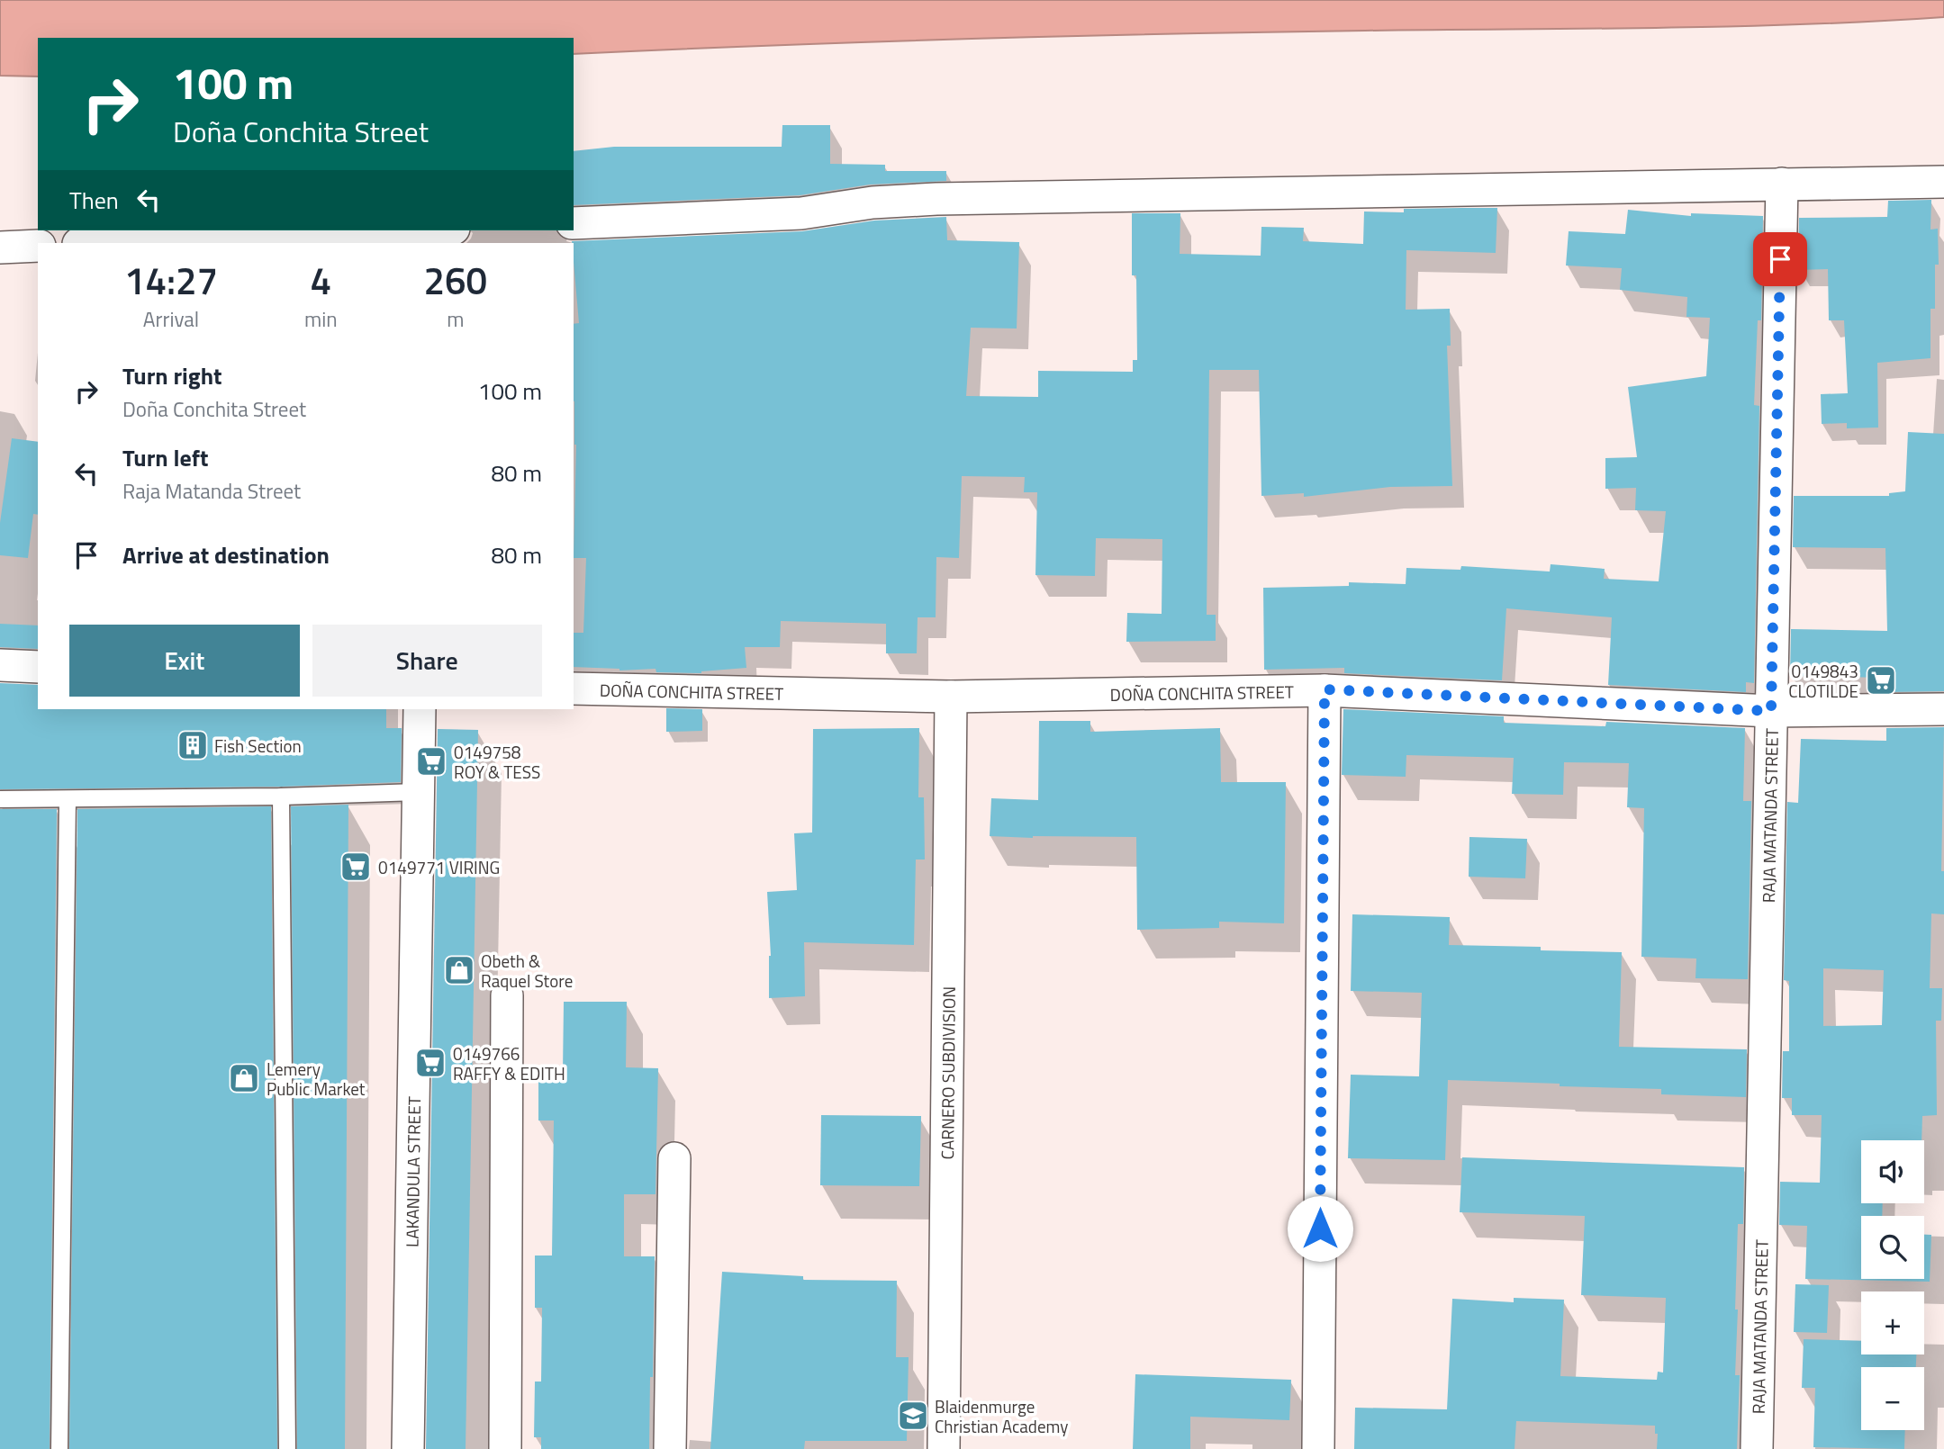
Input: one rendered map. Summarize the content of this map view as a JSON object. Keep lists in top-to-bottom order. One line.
{"streets":{"street":["DOÑA CONCHITA STREET","RAJA MATANDA STREET","CARNERO SUBDIVISION","LAKANDULA STREET"]},"crossings":[["DOÑA CONCHITA STREET","RAJA MATANDA STREET"],["DOÑA CONCHITA STREET","CARNERO SUBDIVISION"]],"places":{"supermarket":["0149843 CLOTILDE","0149758 ROY & TESS","0149771 VIRING","0149766 RAFFY & EDITH"],"building":["Fish Section"],"shop":["Obeth & Raquel Store","Lemery Public Market"],"school or university":["Blaidenmurge Christian Academy"]},"page":{"turn":["100 m","Doña Conchita Street"],"then":"Then","eta":["14:27","Arrival","4","min","260","m"],"list":[{"name":"Turn right","note":"Doña Conchita Street","value":"100 m"},{"name":"Turn left","note":"Raja Matanda Street","value":"80 m"},{"name":"Arrive at destination","value":"80 m"}],"buttons":["Exit","Share"],"map_buttons":["+","−"]}}
